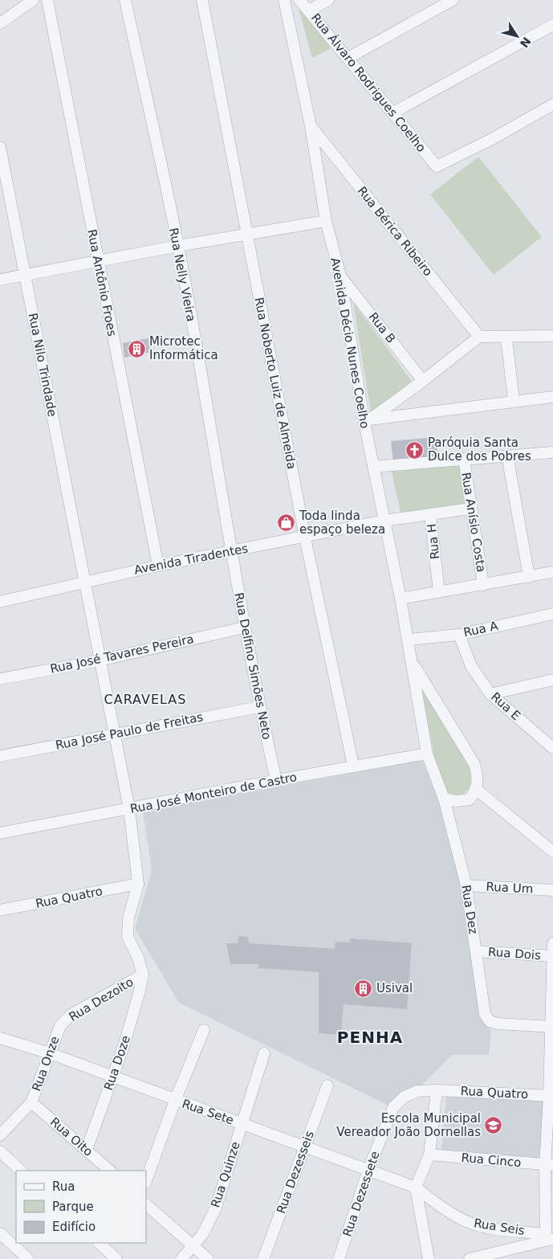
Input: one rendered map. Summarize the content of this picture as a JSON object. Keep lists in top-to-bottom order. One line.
{"streets":{"street":["Rua Álvaro Rodrigues Coelho","Rua Bérica Ribeiro","Rua Nelly Vieira","Rua Antônio Froes","Rua B","Avenida Décio Nunes Coelho","Rua Nilo Trindade","Rua Noberto Luiz de Almeida","Rua Anísio Costa","Rua H","Avenida Tiradentes","Rua A","Rua José Tavares Pereira","Rua Delfino Simões Neto","Rua E","Rua José Paulo de Freitas","Rua José Monteiro de Castro","Rua Um","Rua Quatro","Rua Dez","Rua Dois","Rua Dezoito","Rua Doze","Rua Onze","Rua Sete","Rua Oito","Rua Cinco","Rua Dezesseis","Rua Quinze","Rua Dezessete","Rua Seis"]},"crossings":[["Rua Bérica Ribeiro","Avenida Décio Nunes Coelho"],["Rua Nelly Vieira","Avenida Tiradentes"],["Rua Nelly Vieira","Rua Delfino Simões Neto"],["Rua Antônio Froes","Avenida Tiradentes"],["Rua B","Avenida Décio Nunes Coelho"],["Avenida Décio Nunes Coelho","Rua H"],["Avenida Décio Nunes Coelho","Avenida Tiradentes"],["Avenida Décio Nunes Coelho","Rua A"],["Avenida Décio Nunes Coelho","Rua José Monteiro de Castro"],["Avenida Décio Nunes Coelho","Rua Dez"],["Rua Nilo Trindade","Avenida Tiradentes"],["Rua Nilo Trindade","Rua José Tavares Pereira"],["Rua Nilo Trindade","Rua José Paulo de Freitas"],["Rua Nilo Trindade","Rua José Monteiro de Castro"],["Rua Nilo Trindade","Rua Quatro"],["Rua Noberto Luiz de Almeida","Avenida Tiradentes"],["Rua Noberto Luiz de Almeida","Rua José Monteiro de Castro"],["Rua H","Avenida Tiradentes"],["Avenida Tiradentes","Rua Delfino Simões Neto"],["Rua A","Rua E"],["Rua José Tavares Pereira","Rua Delfino Simões Neto"],["Rua Delfino Simões Neto","Rua José Paulo de Freitas"],["Rua Delfino Simões Neto","Rua José Monteiro de Castro"],["Rua José Monteiro de Castro","Rua Dez"],["Rua Um","Rua Dez"],["Rua Quatro","Rua Dezessete"],["Rua Dez","Rua Dois"],["Rua Dezoito","Rua Doze"],["Rua Dezoito","Rua Onze"],["Rua Doze","Rua Sete"],["Rua Doze","Rua Oito"],["Rua Onze","Rua Sete"],["Rua Onze","Rua Oito"],["Rua Sete","Rua Dezesseis"],["Rua Sete","Rua Quinze"],["Rua Sete","Rua Dezessete"],["Rua Sete","Rua Seis"]],"districts":["CARAVELAS","PENHA"],"places":{"building":["Microtec Informática","Usival"],"church":["Paróquia Santa Dulce dos Pobres"],"shop":["Toda linda espaço beleza"],"school or university":["Escola Municipal Vereador João Dornellas"]},"legend":["Rua","Parque","Edifício"],"north":"bottom right"}
